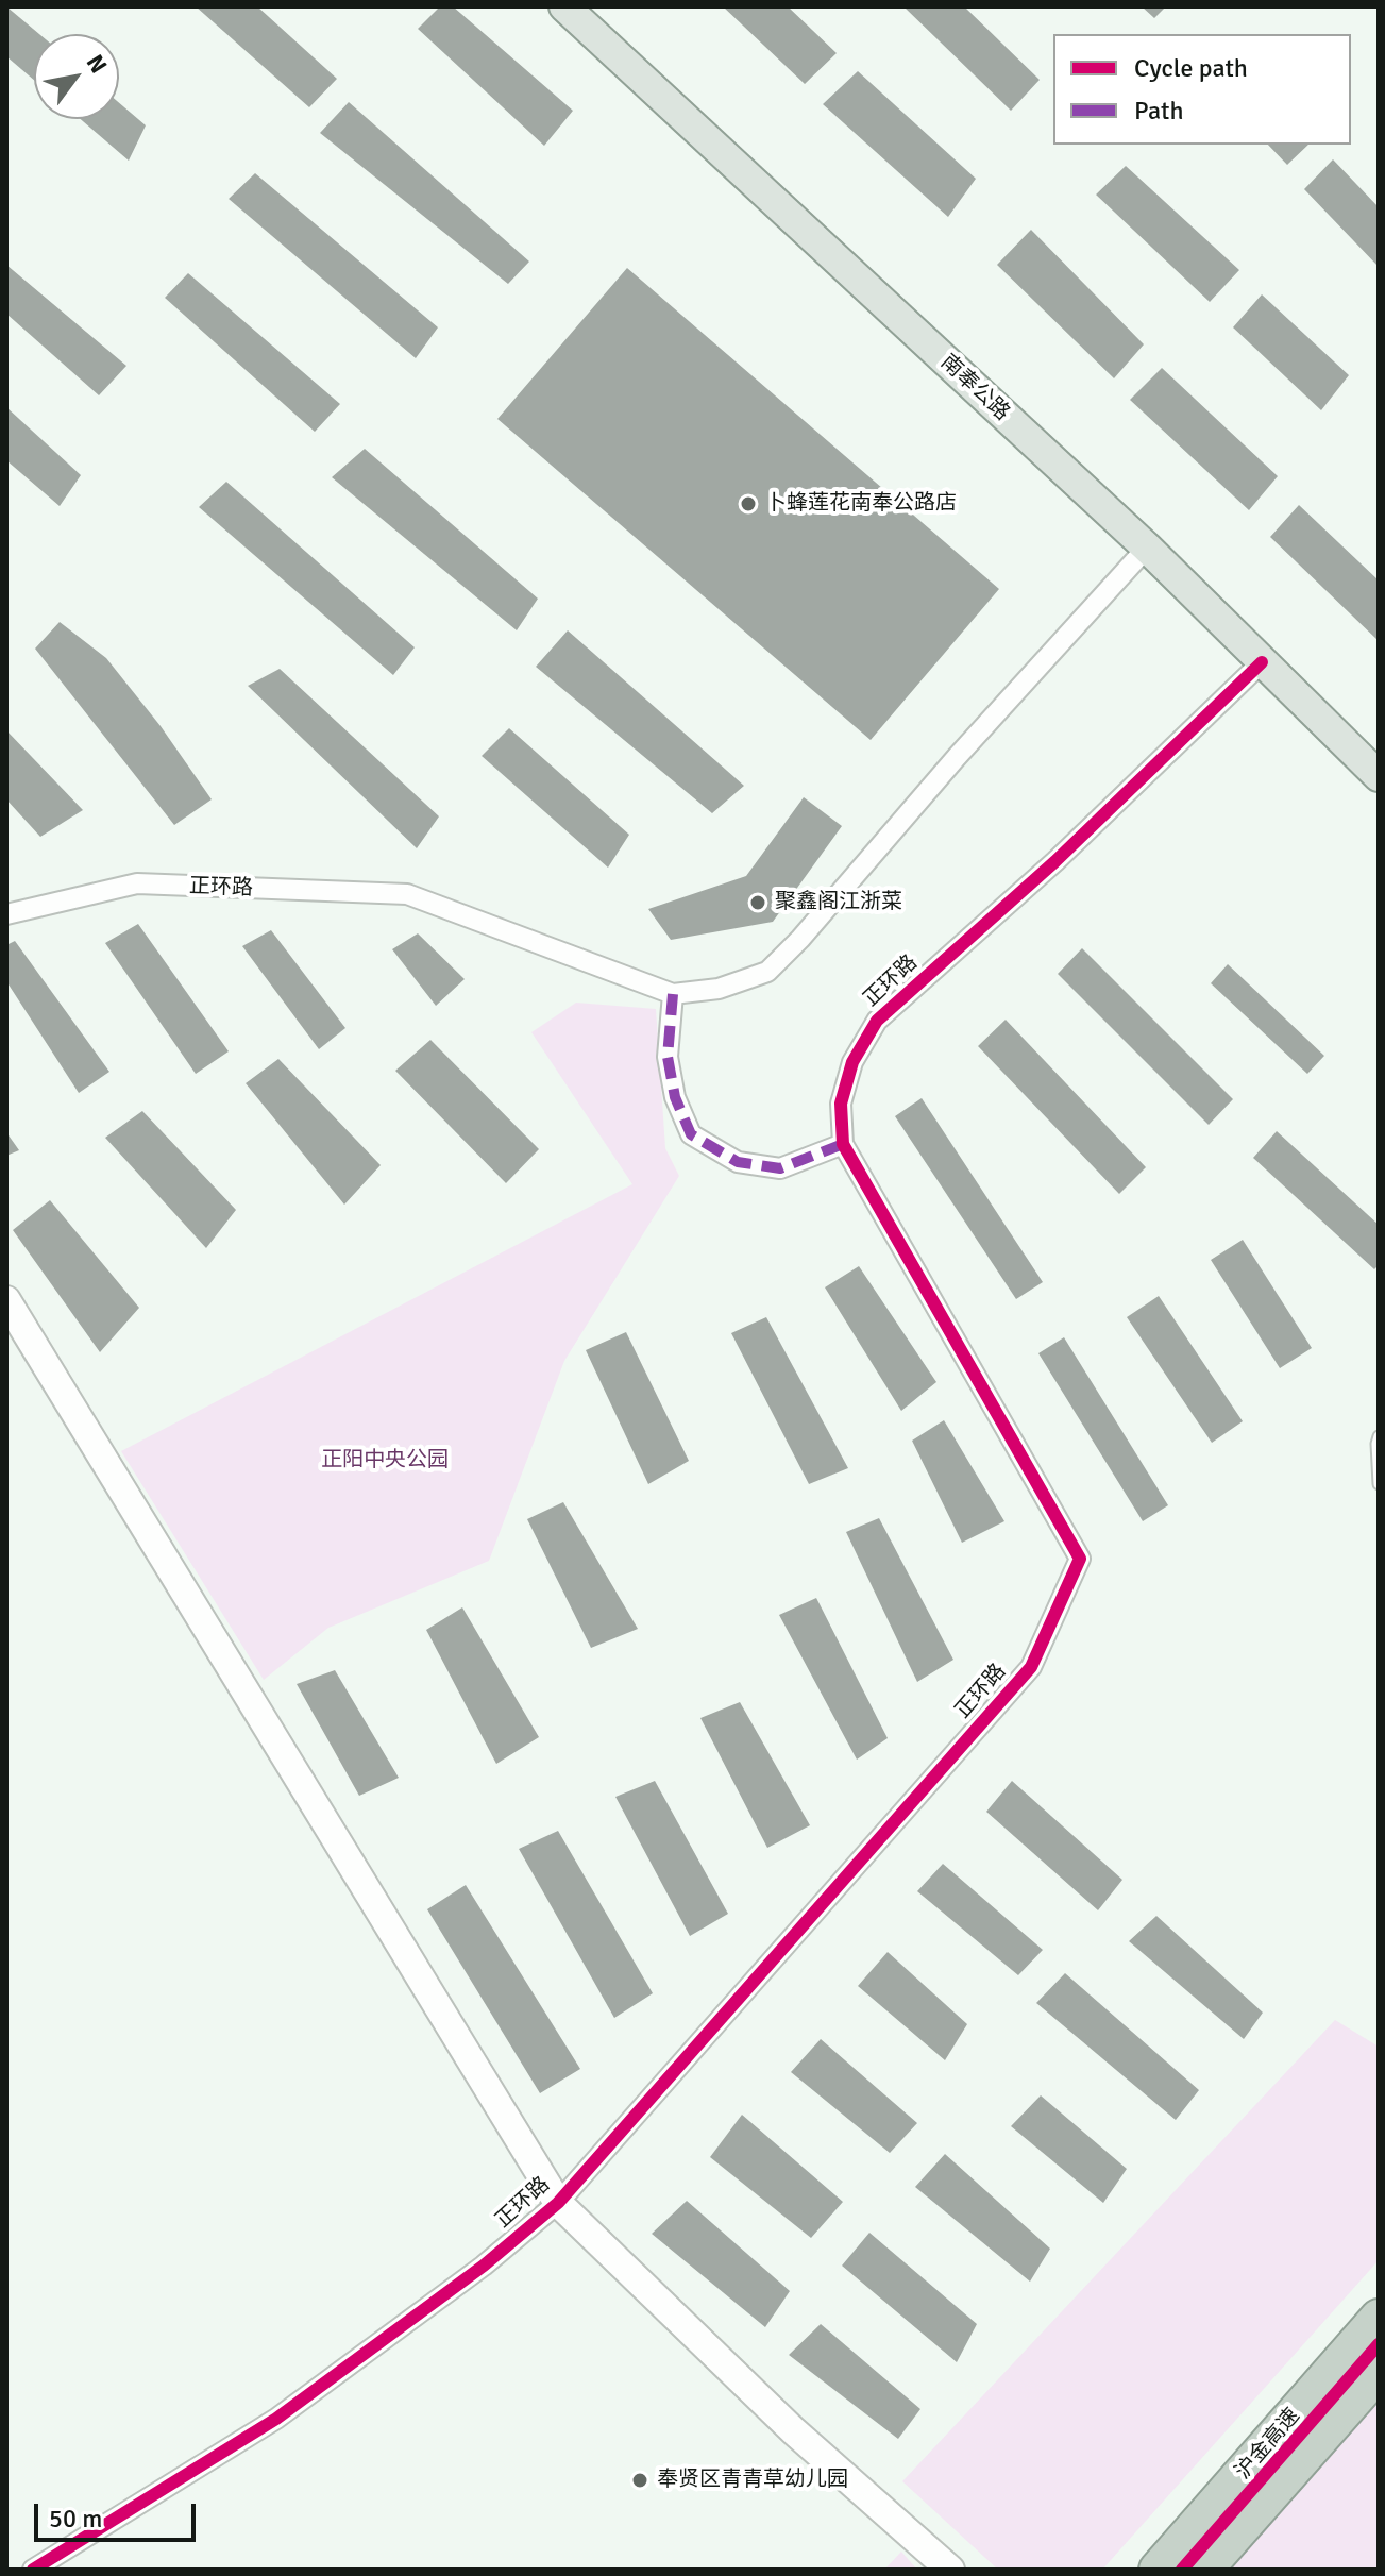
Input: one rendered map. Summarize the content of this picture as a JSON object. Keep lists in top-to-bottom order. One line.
{"streets":{"highway":["沪金高速"],"main road":["南奉公路"],"street":["正环路"]},"crossings":[["南奉公路","正环路"]],"parks":["正阳中央公园"],"places":["卜蜂莲花南奉公路店","聚鑫阁江浙菜","奉贤区青青草幼儿园"],"legend":["Cycle path","Path"],"scale_bar":"50 m","north":"top right"}
